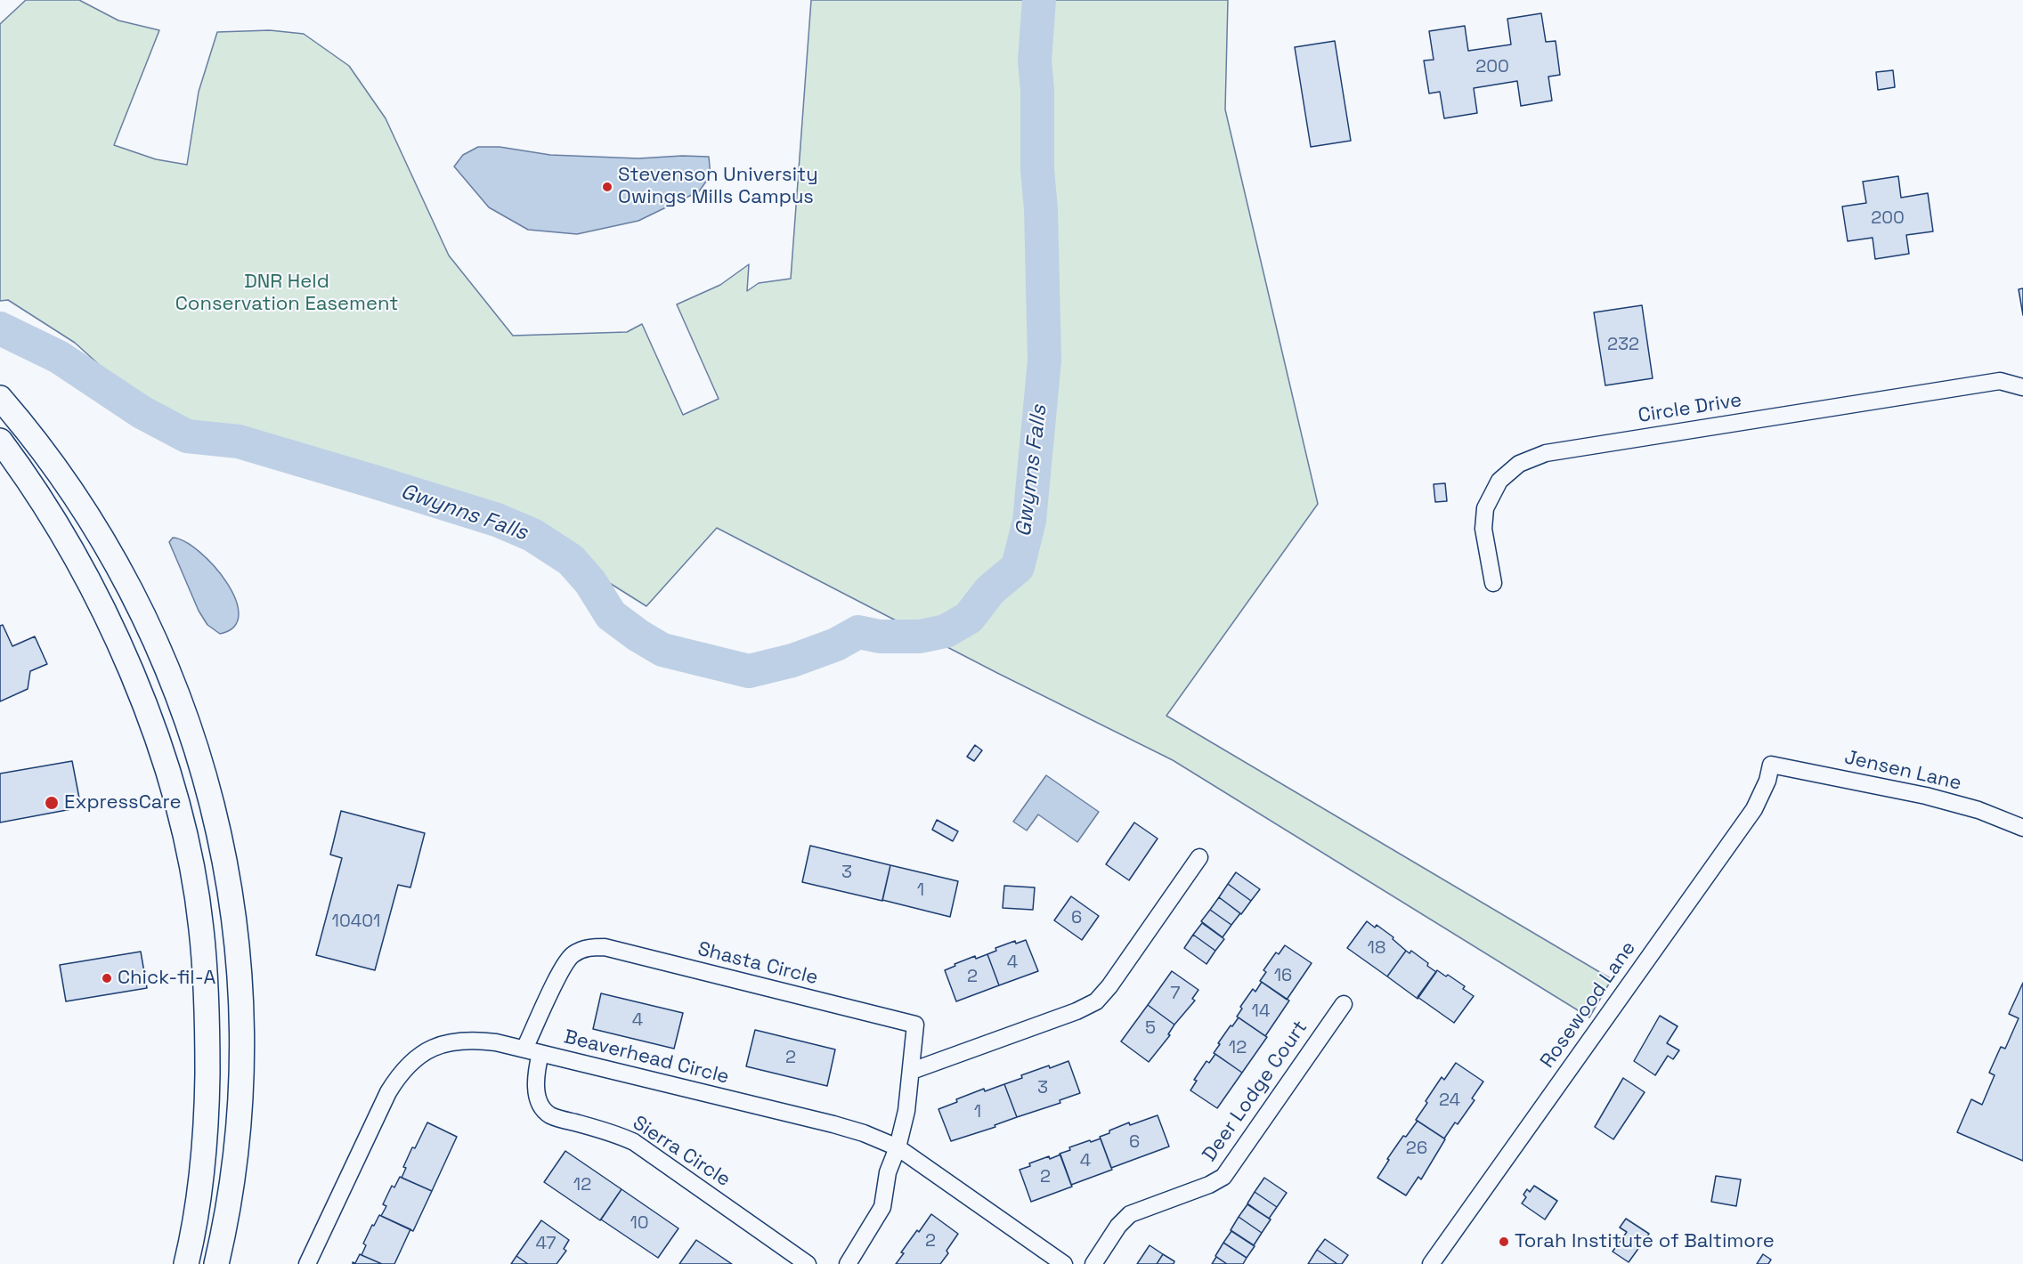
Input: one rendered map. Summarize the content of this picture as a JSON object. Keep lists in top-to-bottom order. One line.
{"streets":{"street":["Circle Drive","Jensen Lane","Shasta Circle","Rosewood Lane","Beaverhead Circle","Deer Lodge Court","Sierra Circle"]},"crossings":[["Jensen Lane","Rosewood Lane"],["Shasta Circle","Beaverhead Circle"],["Beaverhead Circle","Sierra Circle"]],"water":["Gwynns Falls"],"parks":["DNR Held Conservation Easement"],"places":["Stevenson University Owings Mills Campus","ExpressCare","Chick-fil-A","Torah Institute of Baltimore"],"house_numbers":["200","200","232","3","1","6","10401","18","4","16","2","7","14","4","5","12","2","3","24","1","6","26","4","2","12","10","2","47"]}
